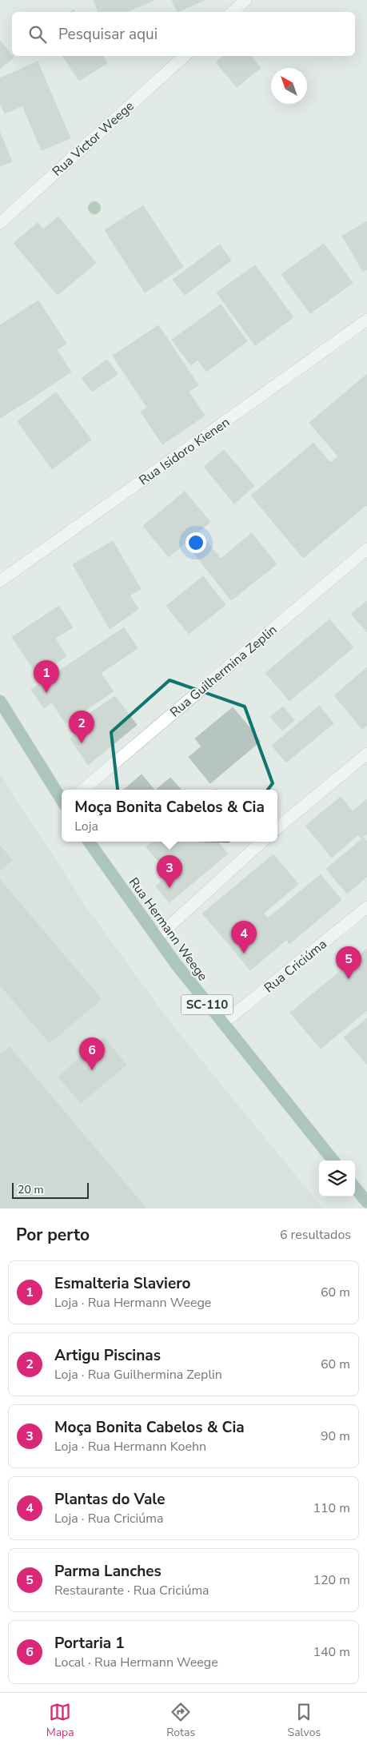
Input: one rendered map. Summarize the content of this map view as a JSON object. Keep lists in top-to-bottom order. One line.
{"streets":{"main road":["Rua Hermann Weege","SC-110"],"street":["Rua Victor Weege","Rua Isidoro Kienen","Rua Guilhermina Zeplin","Rua Criciúma"]},"crossings":[["Rua Hermann Weege","Rua Criciúma"]],"scale_bar":"20 m","north":"top left","page":{"search":"Pesquisar aqui","pins":["1","2","3","4","5","6"],"popup":["Moça Bonita Cabelos & Cia","Loja"],"scale":"20 m","heading":["Por perto","6 resultados"],"list":[{"mark":"1","name":"Esmalteria Slaviero","note":"Loja · Rua Hermann Weege","value":"60 m"},{"mark":"2","name":"Artigu Piscinas","note":"Loja · Rua Guilhermina Zeplin","value":"60 m"},{"mark":"3","name":"Moça Bonita Cabelos & Cia","note":"Loja · Rua Hermann Koehn","value":"90 m"},{"mark":"4","name":"Plantas do Vale","note":"Loja · Rua Criciúma","value":"110 m"},{"mark":"5","name":"Parma Lanches","note":"Restaurante · Rua Criciúma","value":"120 m"},{"mark":"6","name":"Portaria 1","note":"Local · Rua Hermann Weege","value":"140 m"}],"nav":["Mapa","Rotas","Salvos"]}}
